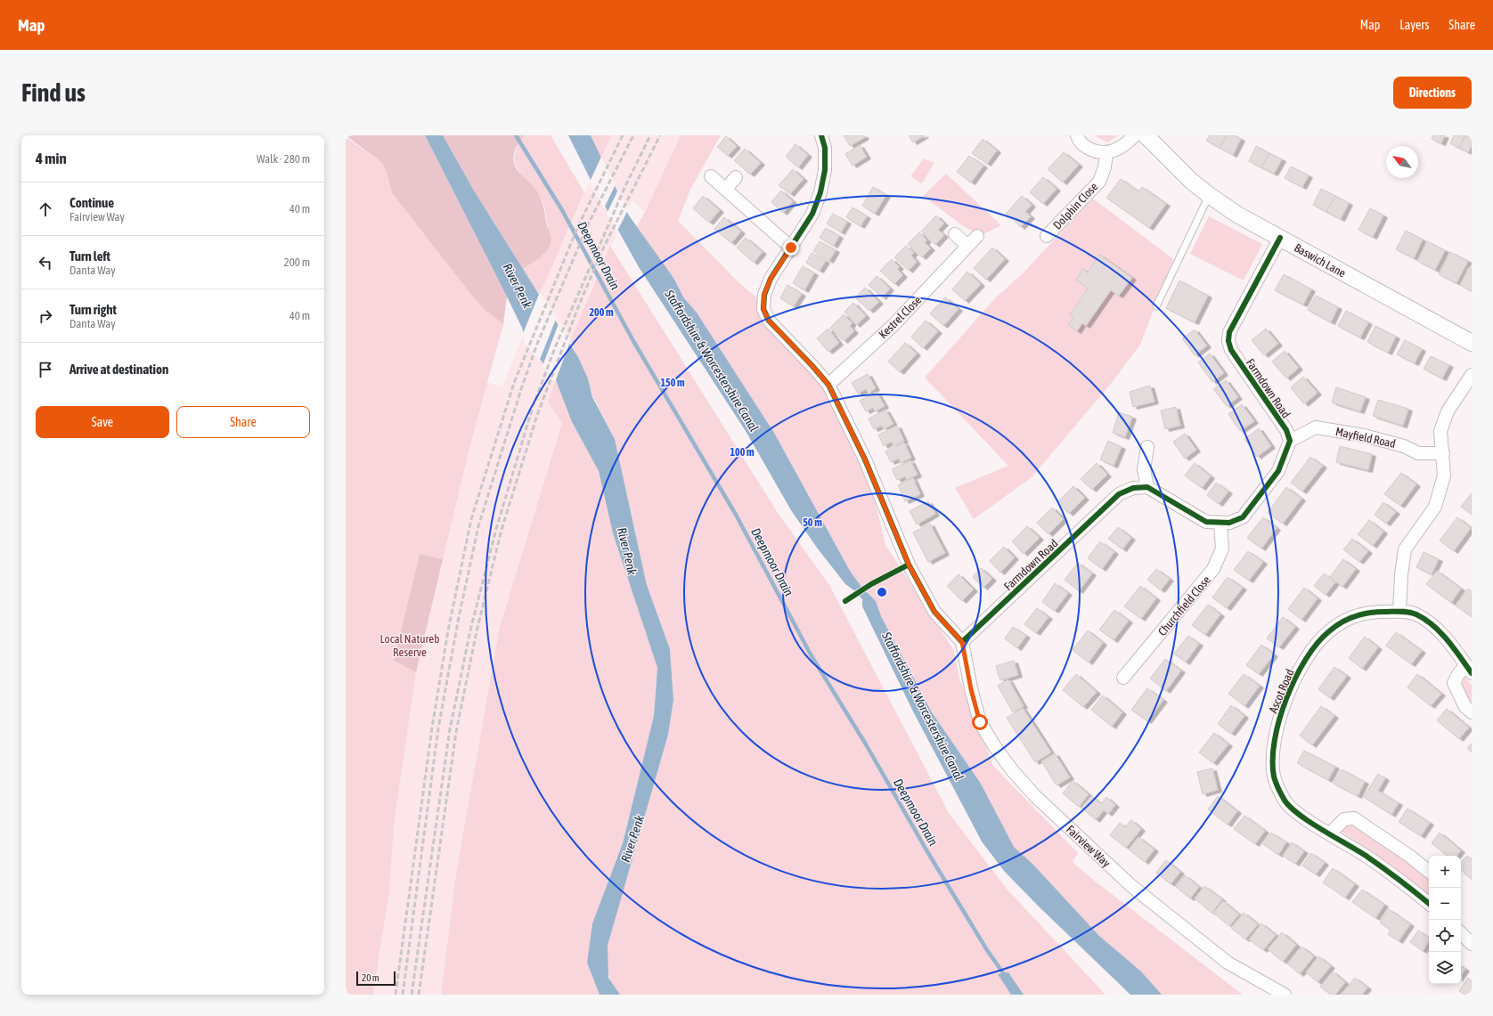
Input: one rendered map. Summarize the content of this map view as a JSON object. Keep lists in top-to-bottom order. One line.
{"streets":{"street":["Dolphin Close","Baswich Lane","Kestrel Close","Farmdown Road","Mayfield Road","Churchfield Close","Ascot Road","Fairview Way"]},"crossings":[["Baswich Lane","Farmdown Road"],["Farmdown Road","Mayfield Road"],["Farmdown Road","Fairview Way"]],"water":["Deepmoor Drain","River Penk","Staffordshire & Worcestershire Canal"],"parks":["Local Natureb Reserve"],"scale_bar":"20 m","north":"top left","page":{"header":"Map","nav":["Map","Layers","Share"],"buttons":["Directions",["Save","Share"]],"title":"Find us","heading":["4 min","Walk · 280 m"],"list":[["Continue","Fairview Way","40 m"],["Turn left","Danta Way","200 m"],["Turn right","Danta Way","40 m"],"Arrive at destination"],"map_buttons":["+","−"],"scale":"20 m"},"rings":["200 m","150 m","100 m","50 m"]}
